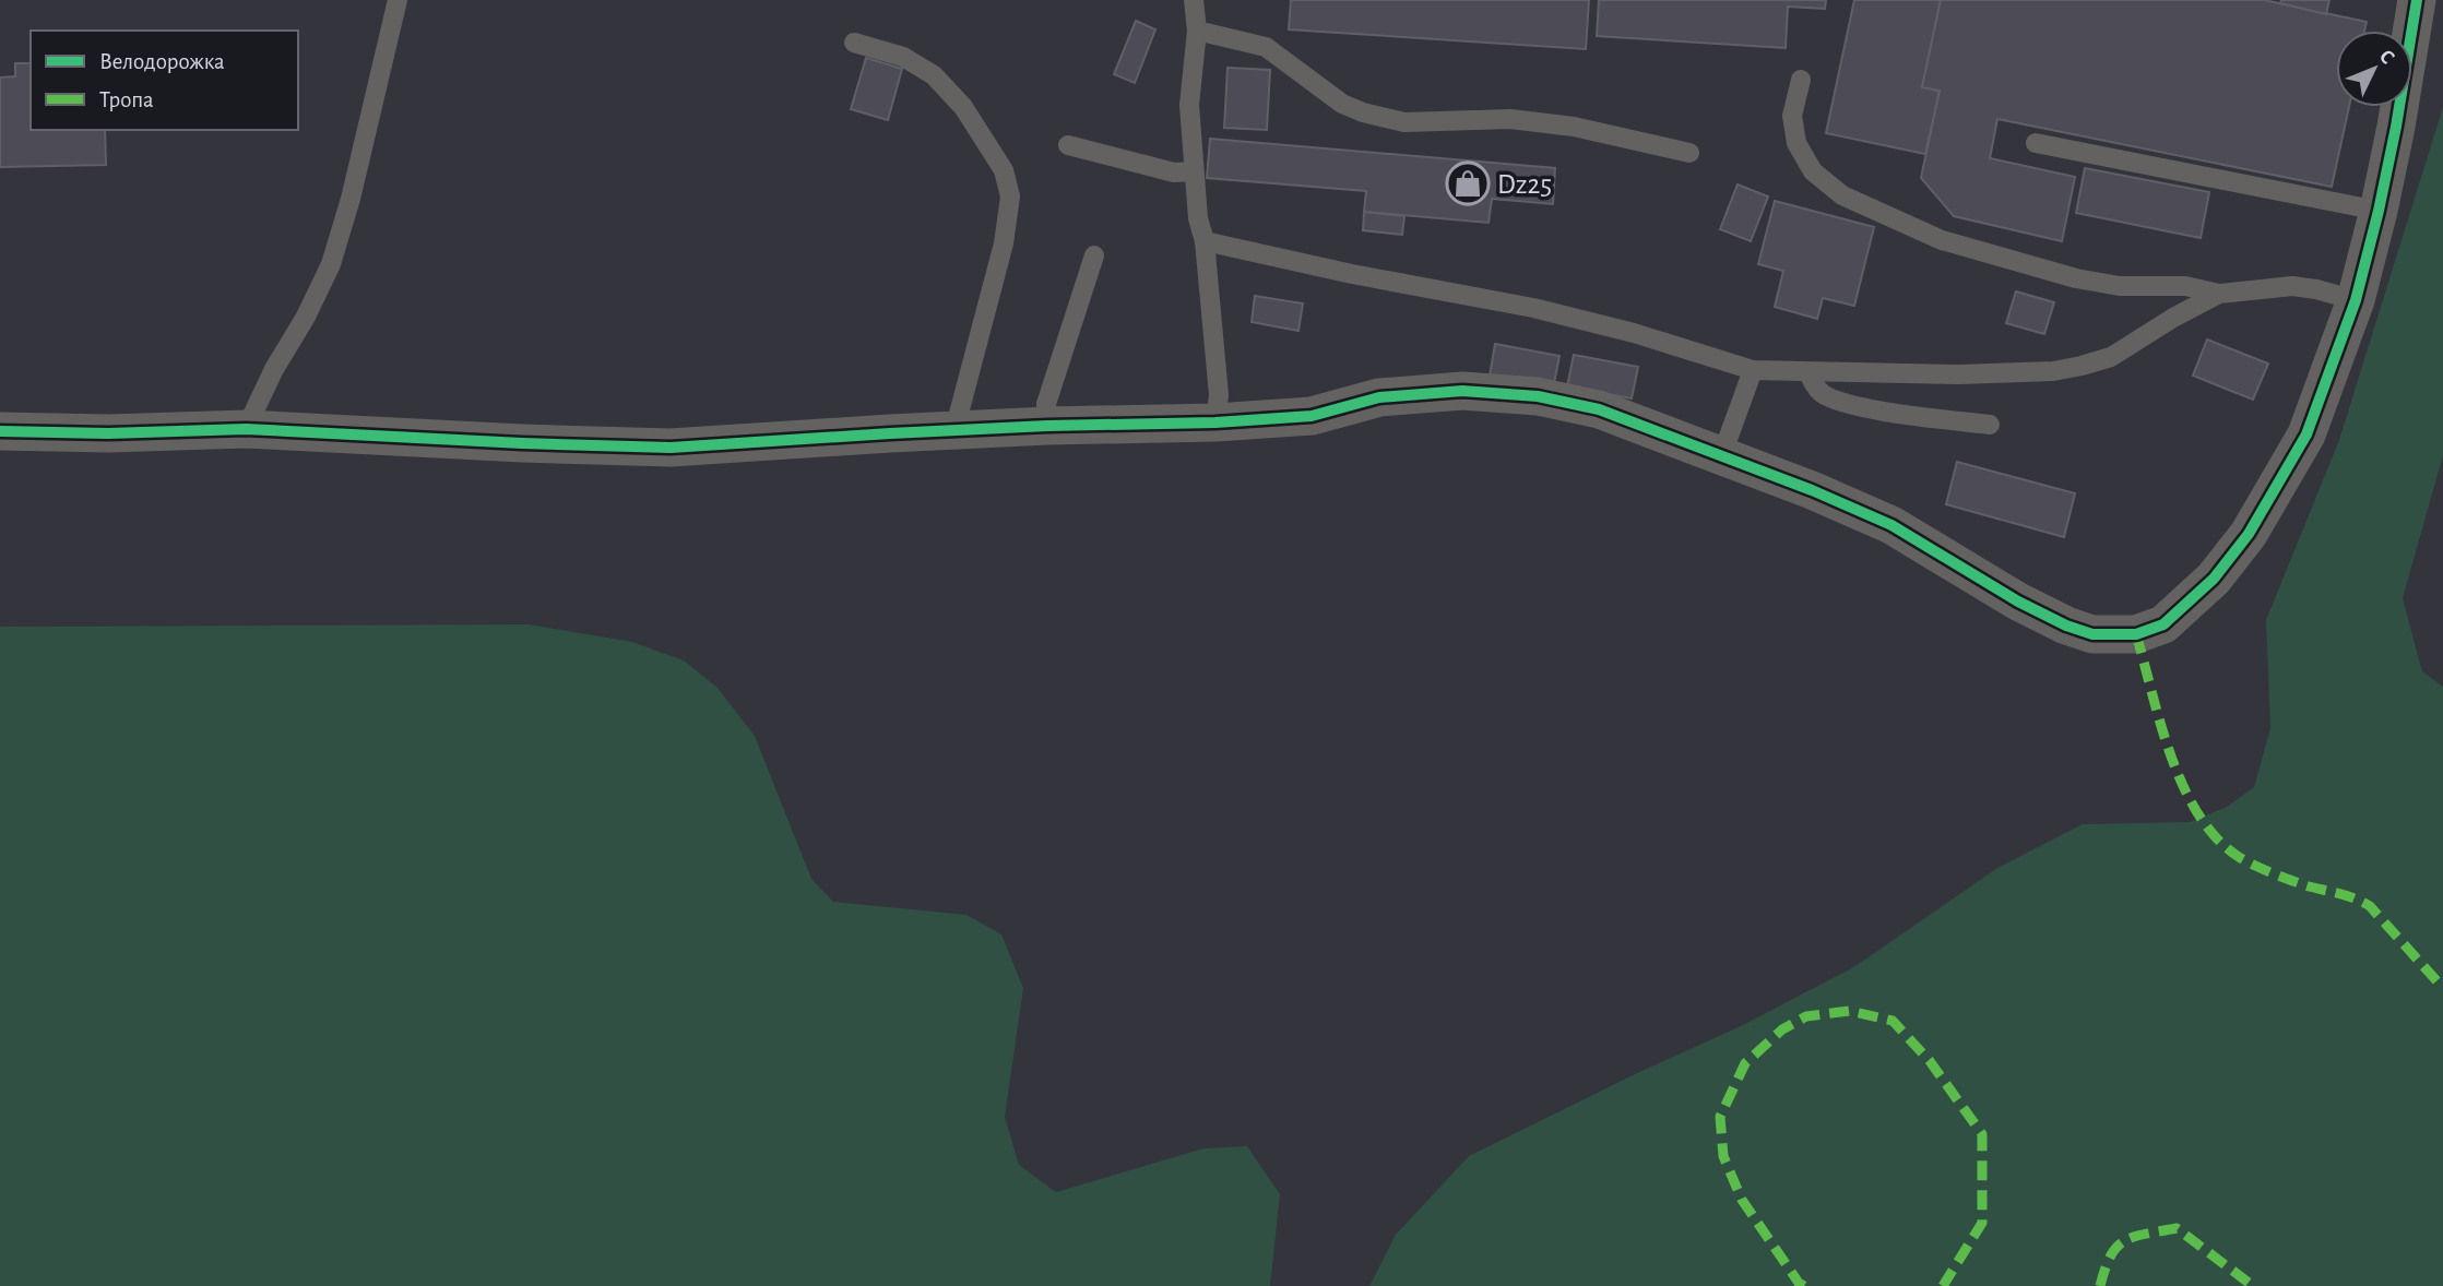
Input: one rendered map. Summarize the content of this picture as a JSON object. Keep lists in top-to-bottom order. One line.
{"places":{"shop":["Dz25"]},"legend":["Велодорожка","Тропа"],"north":"top right"}
